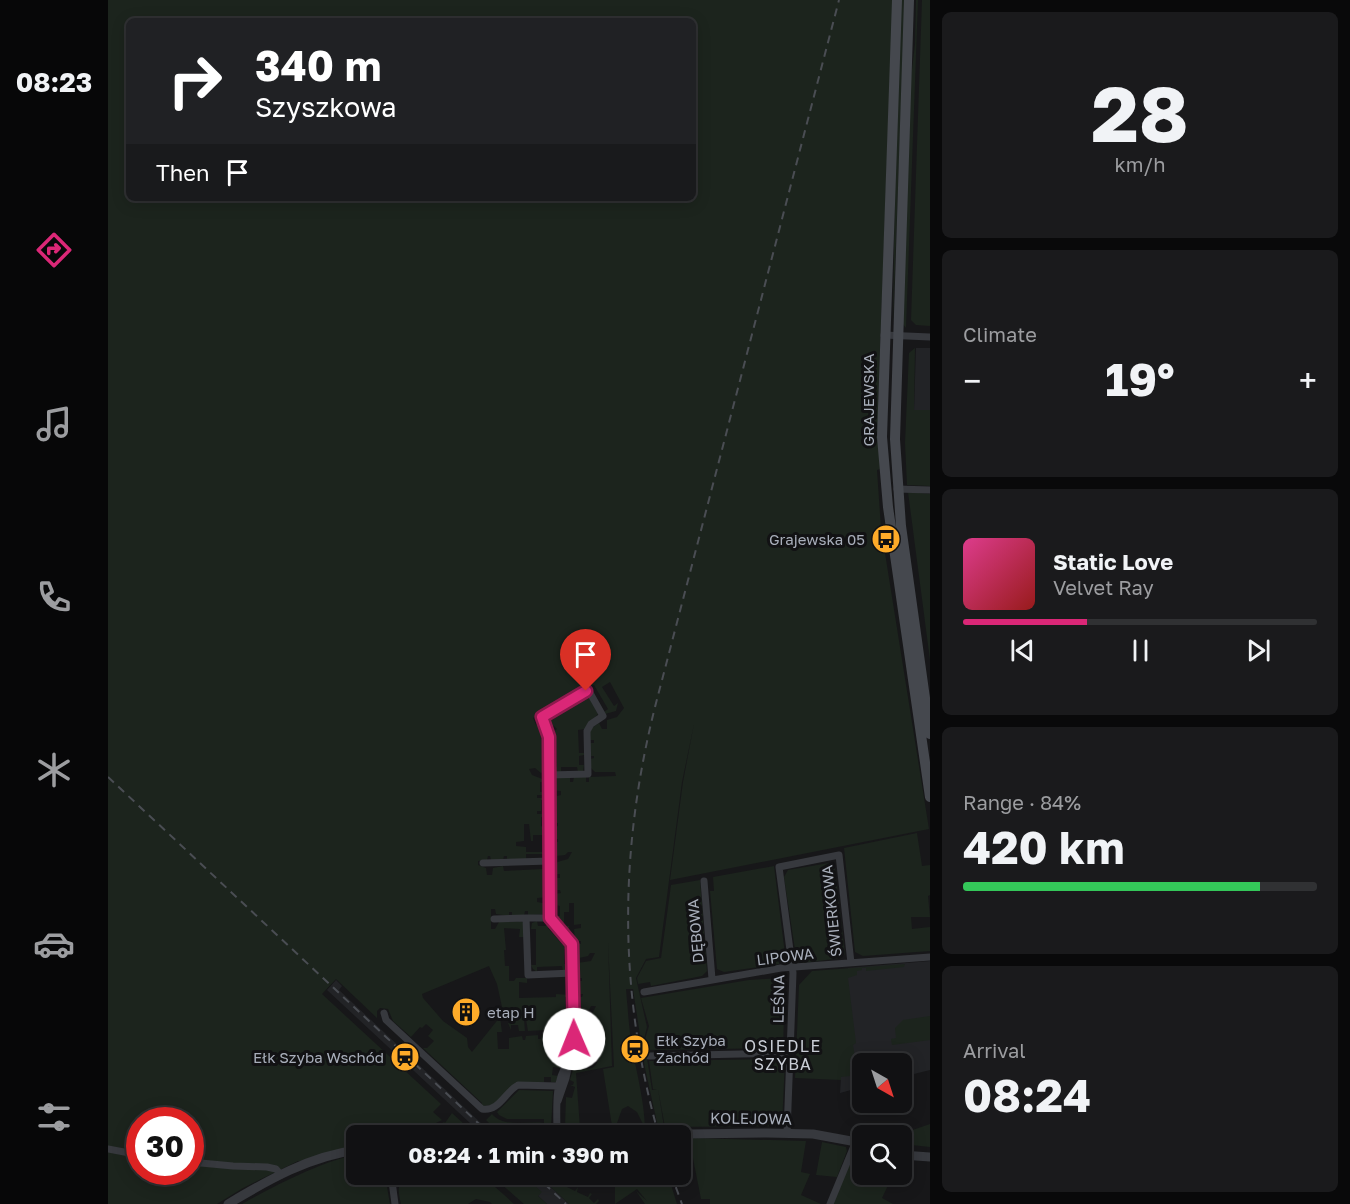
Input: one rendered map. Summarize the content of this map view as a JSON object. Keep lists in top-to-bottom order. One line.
{"streets":{"main road":["GRAJEWSKA"],"street":["ŚWIERKOWA","DĘBOWA","LIPOWA","LEŚNA","KOLEJOWA"]},"crossings":[["ŚWIERKOWA","LIPOWA"],["ŚWIERKOWA","LEŚNA"],["DĘBOWA","LIPOWA"],["LIPOWA","LEŚNA"],["LEŚNA","KOLEJOWA"]],"districts":["OSIEDLE SZYBA"],"places":{"bus stop":["Grajewska 05"],"building":["etap H"],"station":["Ełk Szyba Zachód","Ełk Szyba Wschód"]},"north":"bottom right","page":{"tabs":"08:23","tile":[["28","km/h"],"Climate",["Range · 84%","420 km"],["Arrival","08:24"]],"turn":["340 m","Szyszkowa"],"then":"Then","heat":["−","19°","+"],"song":["Static Love","Velvet Ray"],"limit":"30","trip":"08:24 · 1 min · 390 m"}}
